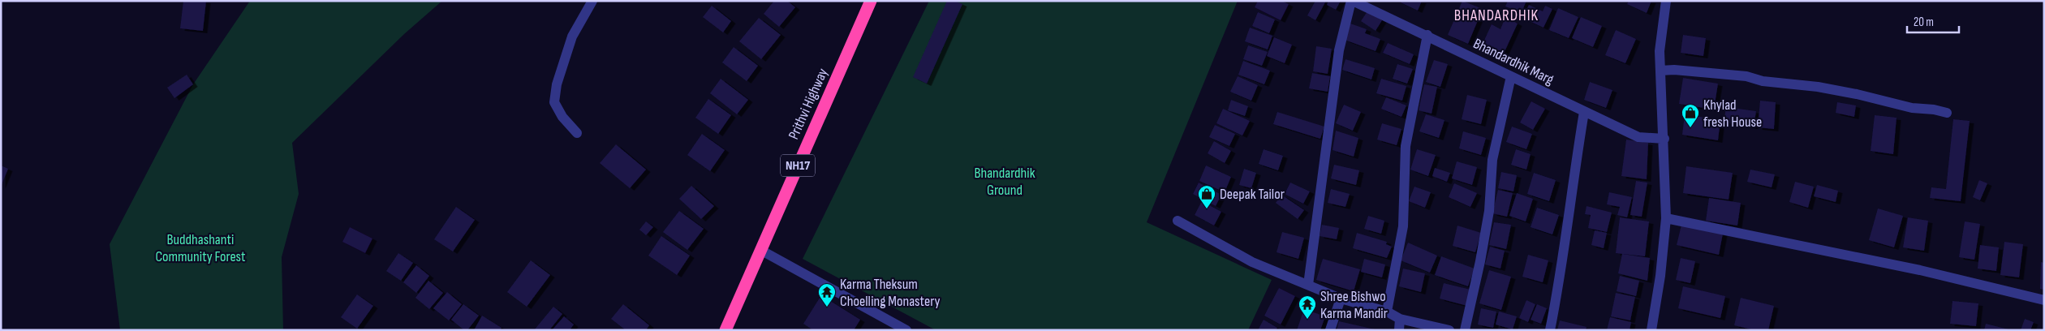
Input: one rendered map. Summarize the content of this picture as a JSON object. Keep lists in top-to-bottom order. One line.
{"streets":{"highway":["Prithvi Highway","NH17"],"street":["Bhandardhik Marg"]},"districts":["BHANDARDHIK"],"parks":["Bhandardhik Ground","Buddhashanti Community Forest"],"places":{"shop":["Khylad fresh House","Deepak Tailor"],"temple":["Karma Theksum Choelling Monastery","Shree Bishwo Karma Mandir"]},"scale_bar":"20 m"}
